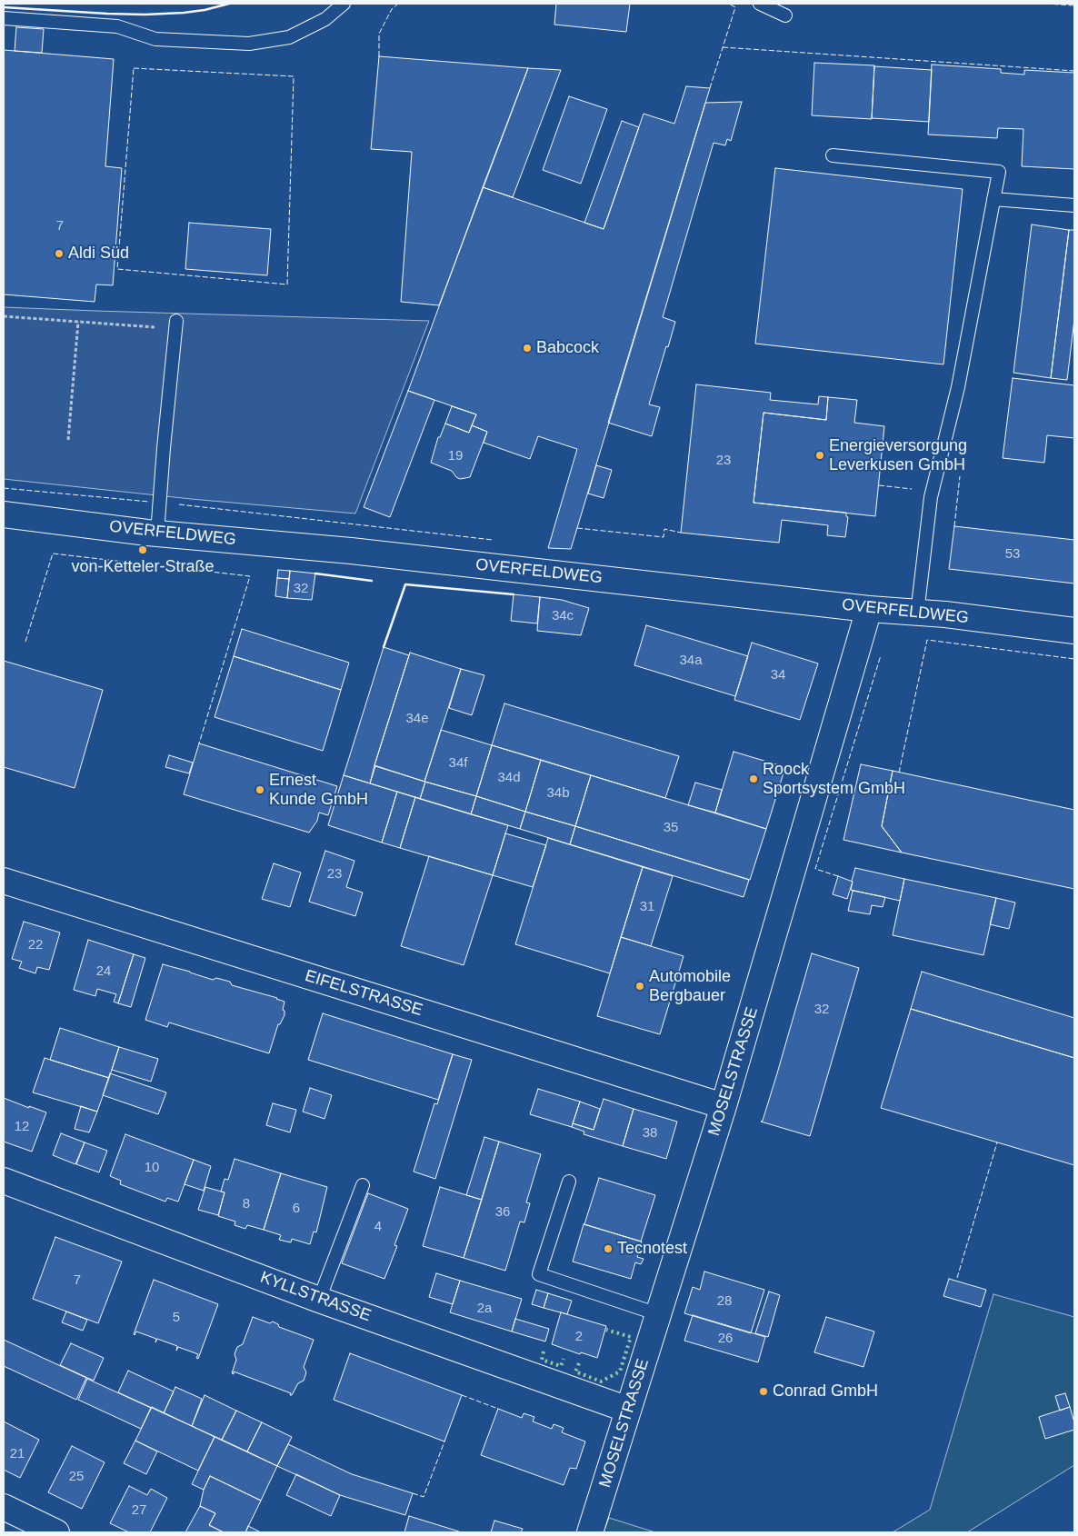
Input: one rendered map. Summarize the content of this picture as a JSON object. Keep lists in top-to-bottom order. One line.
{"streets":{"street":["OVERFELDWEG","EIFELSTRASSE","MOSELSTRASSE","KYLLSTRASSE"]},"crossings":[["OVERFELDWEG","MOSELSTRASSE"],["EIFELSTRASSE","MOSELSTRASSE"],["MOSELSTRASSE","KYLLSTRASSE"]],"places":["Aldi Süd","Babcock","Energieversorgung Leverkusen GmbH","von-Ketteler-Straße","Roock Sportsystem GmbH","Ernest Kunde GmbH","Automobile Bergbauer","Tecnotest","Conrad GmbH"],"house_numbers":["7","19","23","53","32","34c","34a","34","34e","34f","34d","34b","35","23","31","22","24","32","12","38","10","8","6","36","4","7","28","2a","5","2","26","21","25","27"]}
